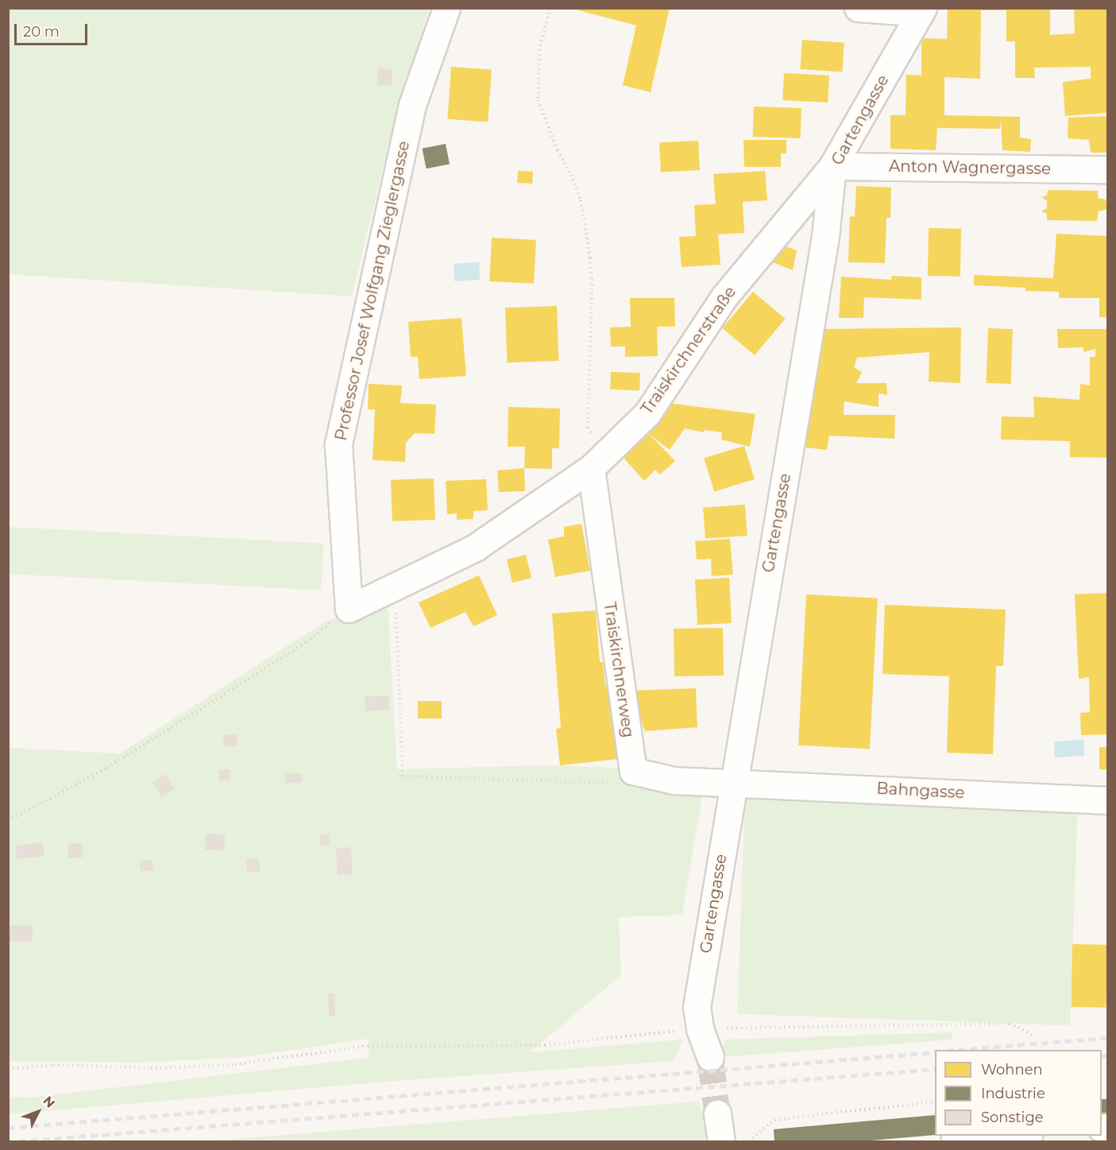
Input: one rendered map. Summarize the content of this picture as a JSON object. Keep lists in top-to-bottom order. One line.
{"streets":{"street":["Gartengasse","Anton Wagnergasse","Professor Josef Wolfgang Zieglergasse","Traiskirchnerstraße","Traiskirchnerweg","Bahngasse"]},"crossings":[["Gartengasse","Anton Wagnergasse"],["Gartengasse","Traiskirchnerstraße"],["Gartengasse","Bahngasse"],["Anton Wagnergasse","Traiskirchnerstraße"],["Professor Josef Wolfgang Zieglergasse","Traiskirchnerstraße"],["Traiskirchnerstraße","Traiskirchnerweg"]],"legend":["Wohnen","Industrie","Sonstige"],"scale_bar":"20 m","north":"top right"}
